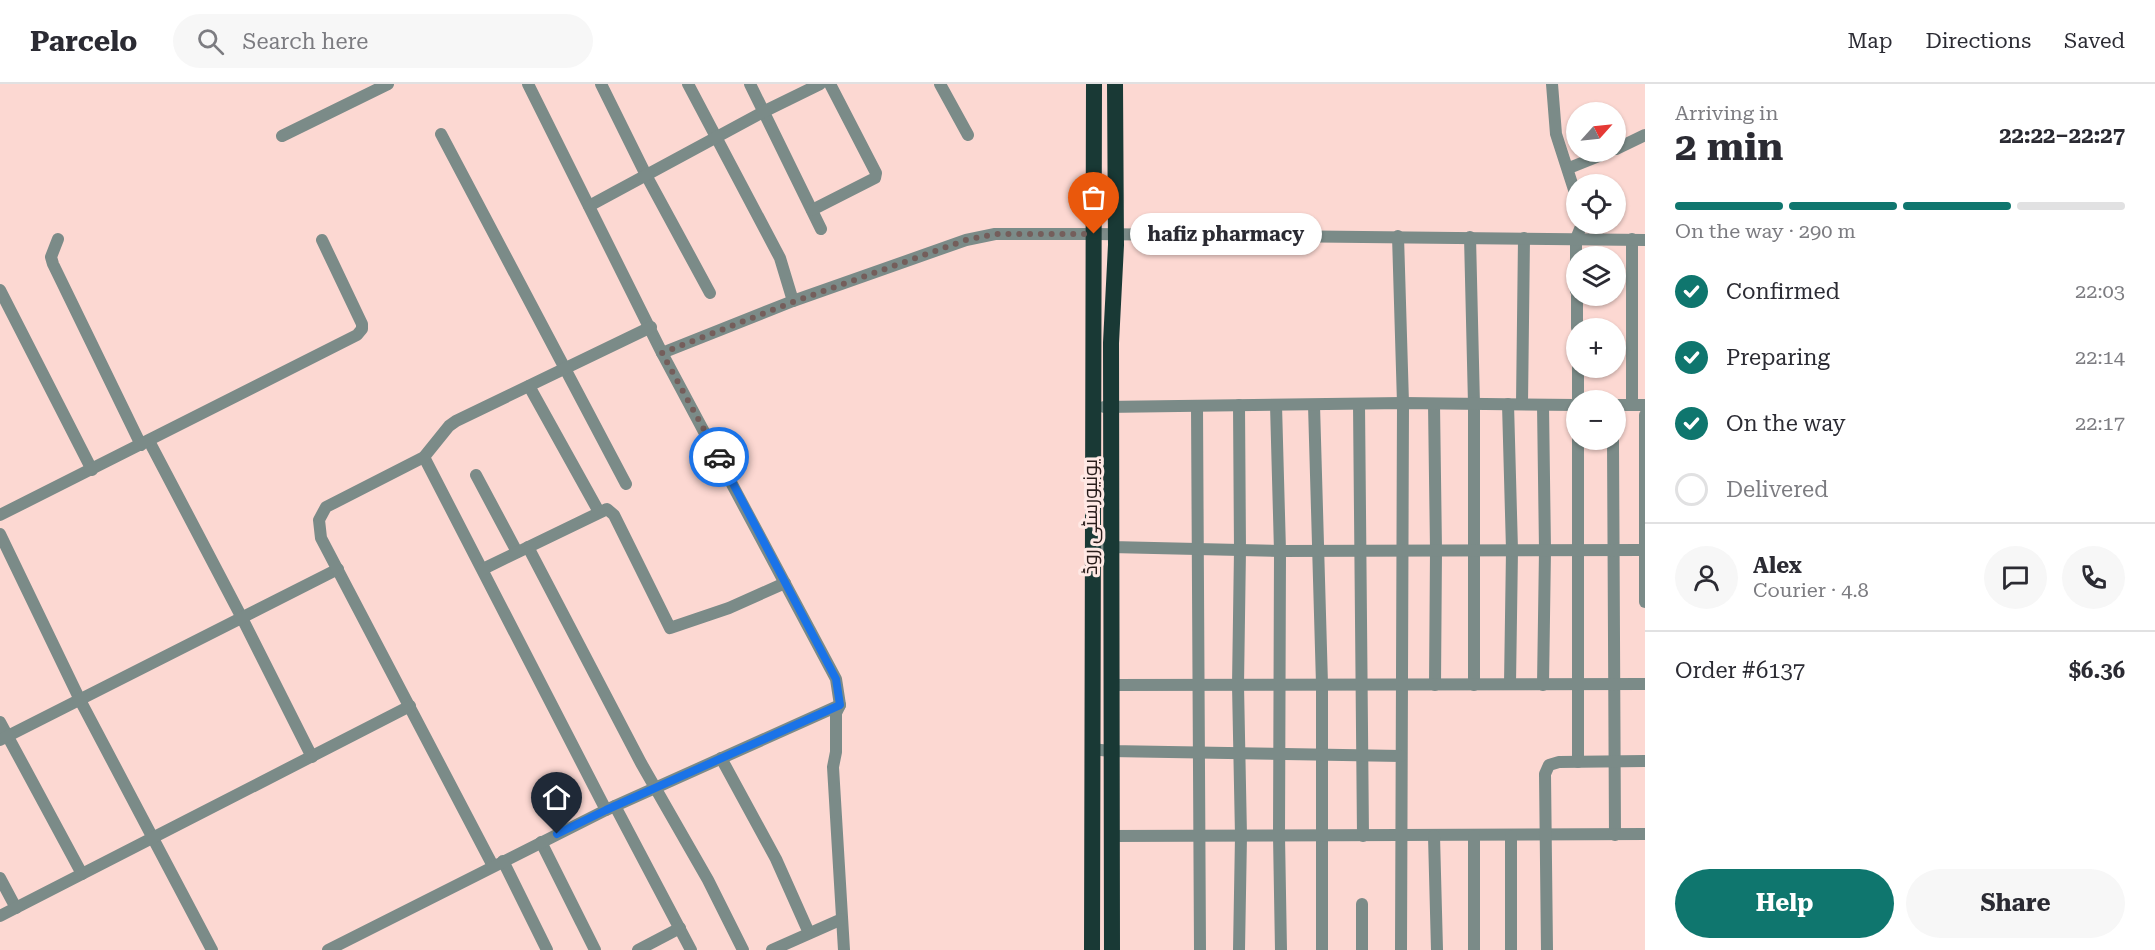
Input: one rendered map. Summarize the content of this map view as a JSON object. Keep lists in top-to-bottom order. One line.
{"streets":{"highway":["یونیورسٹی روڈ"]},"places":["hafiz pharmacy"],"north":"top right","page":{"header":"Parcelo","search":"Search here","nav":["Map","Directions","Saved"],"heading":["2 min","Arriving in","22:22–22:27"],"panel":["Alex","Courier · 4.8","Order #6137","$6.36"],"map_buttons":["+","−"],"bar":"On the way · 290 m","bubble":"hafiz pharmacy","list":[["Confirmed","22:03"],["Preparing","22:14"],["On the way","22:17"],"Delivered"],"buttons":["Help","Share"]}}
